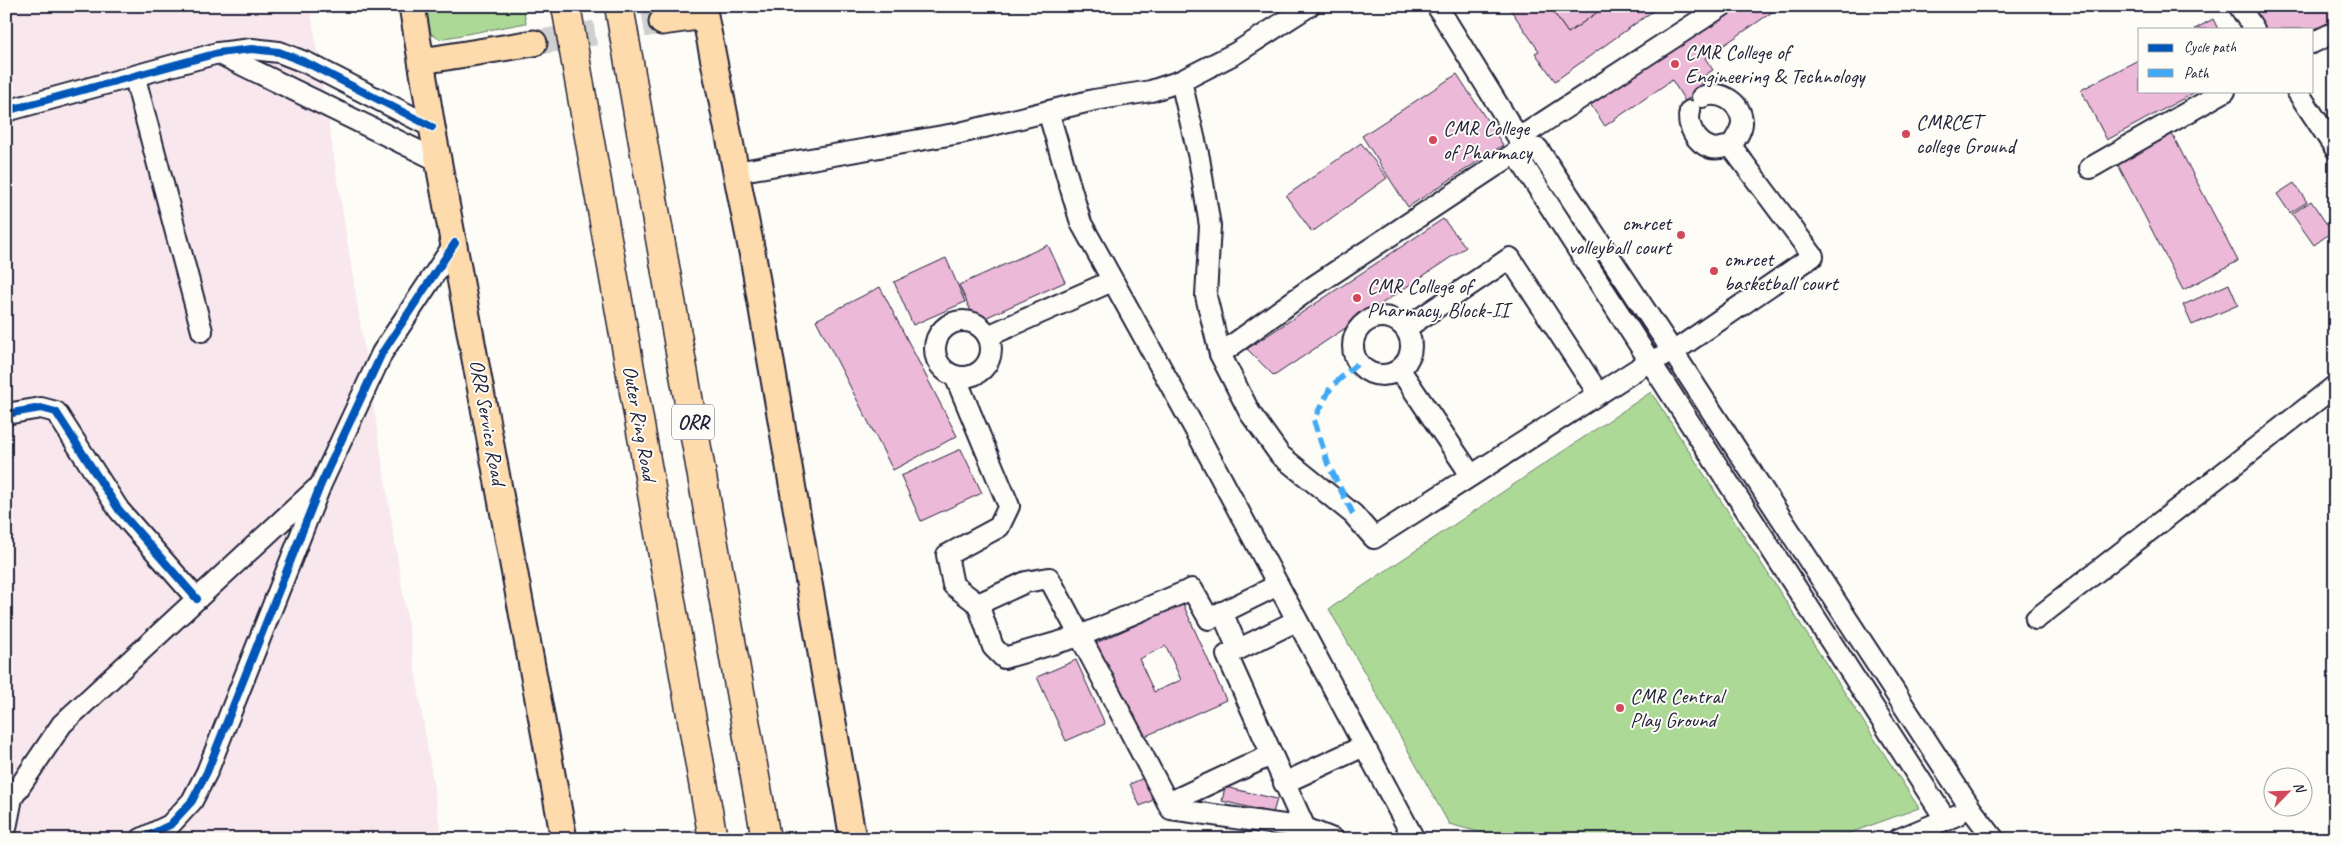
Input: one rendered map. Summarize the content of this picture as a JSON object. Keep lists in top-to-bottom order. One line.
{"streets":{"highway":["ORR","Outer Ring Road"],"main road":["ORR Service Road"]},"places":["CMR College of Engineering & Technology","CMRCET college Ground","CMR College of Pharmacy","cmrcet volleyball court","cmrcet basketball court","CMR College of Pharmacy, Block-II","CMR Central Play Ground"],"legend":["Cycle path","Path"],"north":"top right"}
